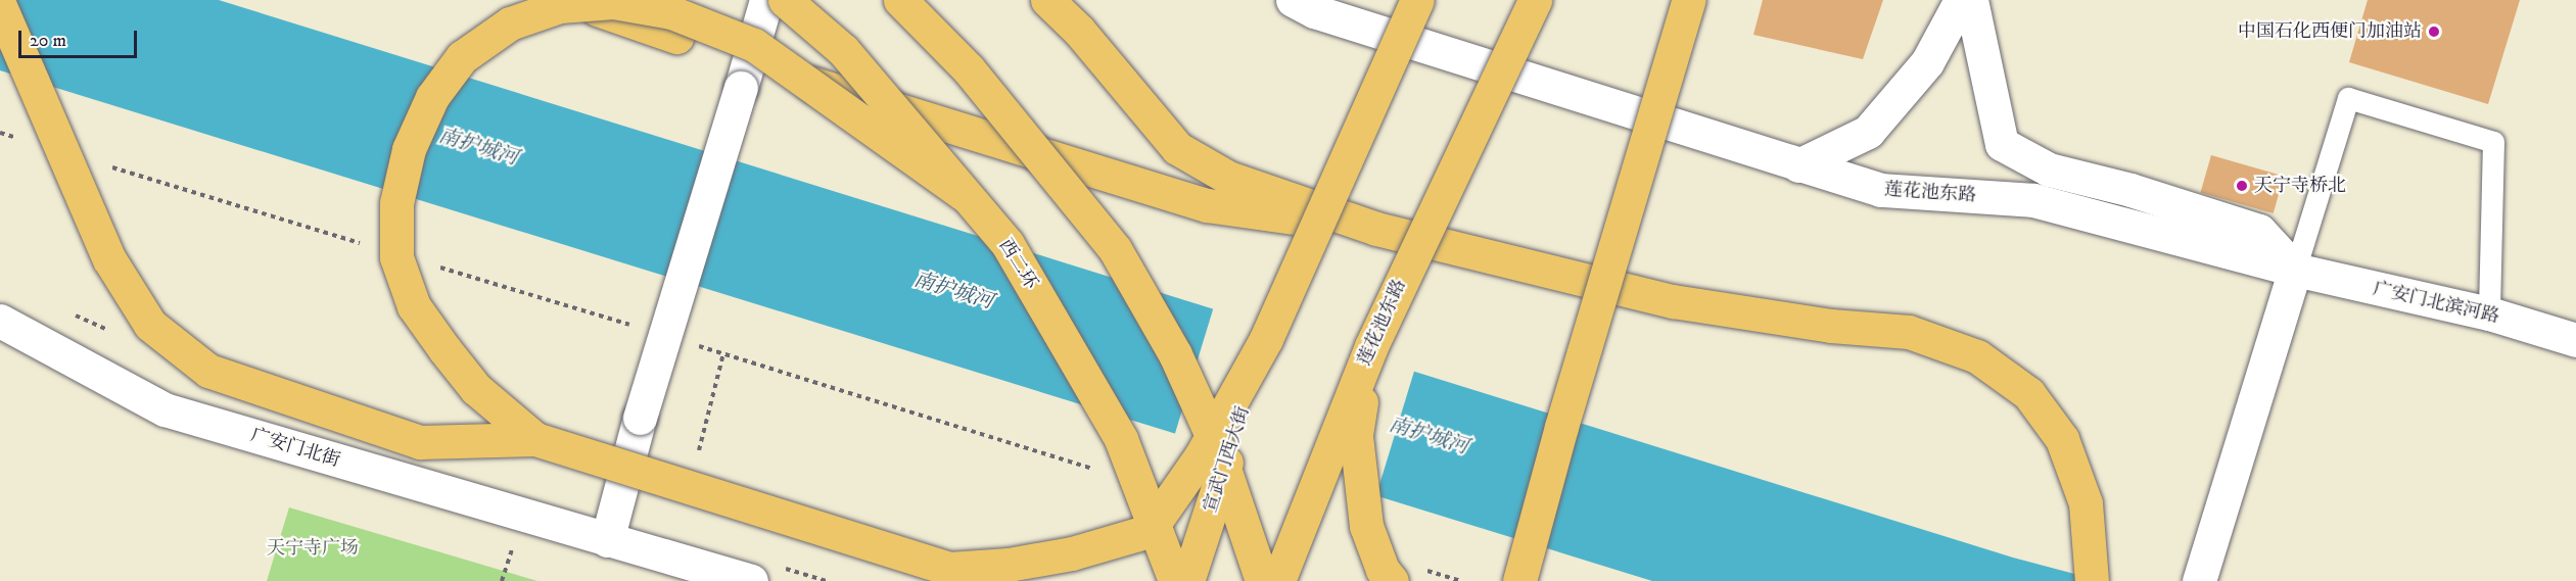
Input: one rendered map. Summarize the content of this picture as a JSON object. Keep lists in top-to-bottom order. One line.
{"streets":{"highway":["莲花池东路","西二环","宣武门西大街"],"street":["广安门北滨河路","广安门北街"]},"crossings":[["莲花池东路","广安门北滨河路"]],"water":["南护城河"],"parks":["天宁寺广场"],"places":["中国石化西便门加油站","天宁寺桥北"],"scale_bar":"20 m"}
